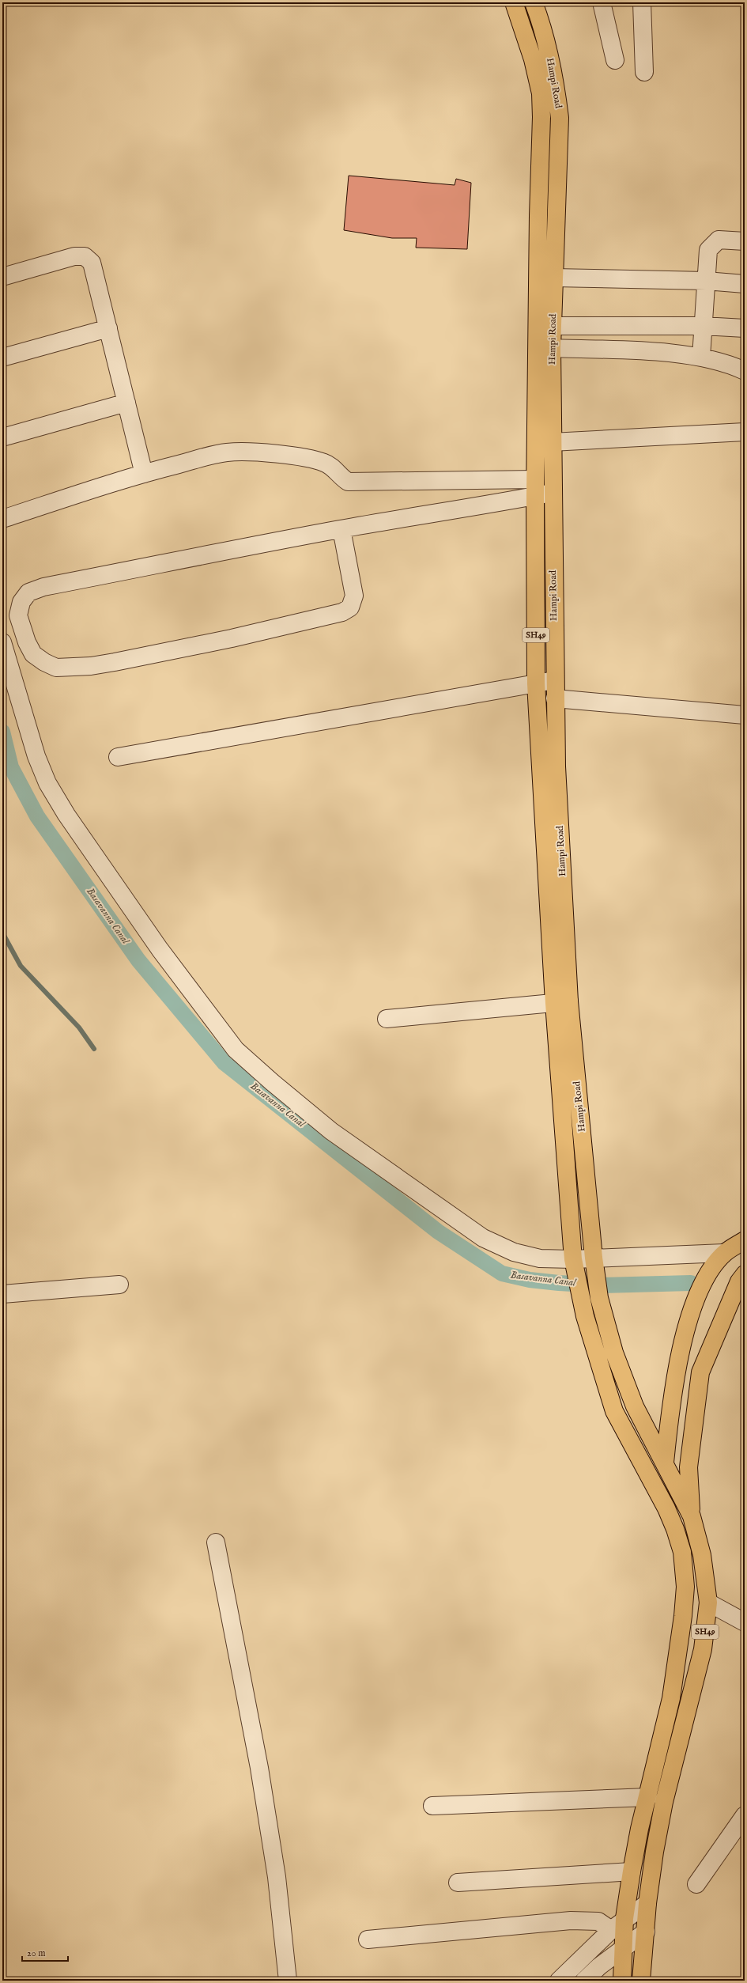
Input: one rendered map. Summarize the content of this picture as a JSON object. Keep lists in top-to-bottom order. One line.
{"streets":{"main road":["Hampi Road","SH49"]},"crossings":[["Hampi Road","SH49"]],"water":["Basavanna Canal"],"scale_bar":"20 m"}
